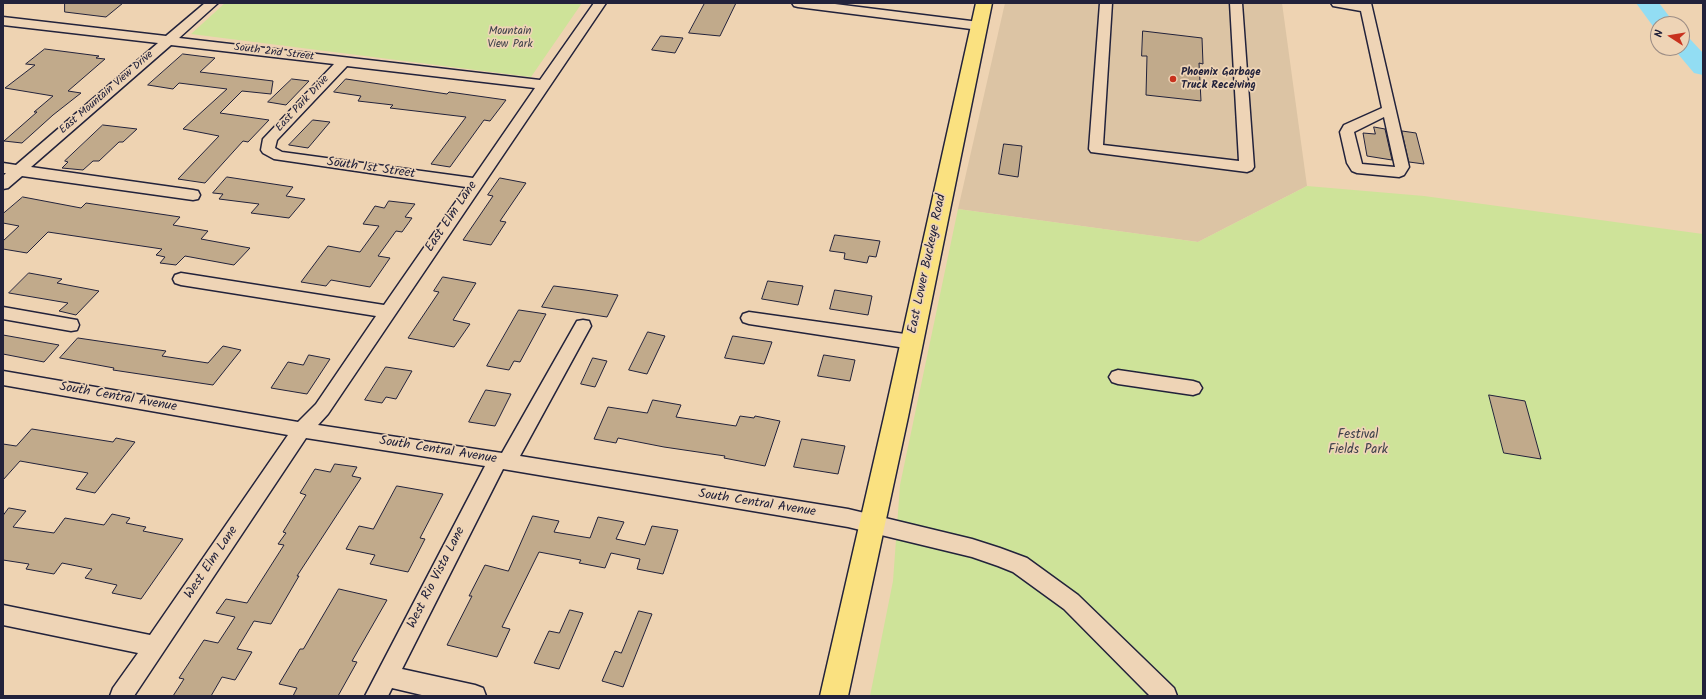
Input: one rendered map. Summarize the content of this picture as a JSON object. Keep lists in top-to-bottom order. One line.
{"streets":{"main road":["East Lower Buckeye Road"],"street":["South 2nd Street","East Mountain View Drive","East Park Drive","South 1st Street","East Elm Lane","South Central Avenue","West Elm Lane","West Rio Vista Lane"]},"crossings":[["South 2nd Street","East Mountain View Drive"],["South 2nd Street","East Park Drive"],["South 2nd Street","East Elm Lane"],["East Park Drive","South 1st Street"],["South 1st Street","East Elm Lane"],["East Elm Lane","South Central Avenue"],["East Elm Lane","West Elm Lane"],["East Lower Buckeye Road","South Central Avenue"],["South Central Avenue","West Elm Lane"],["South Central Avenue","West Rio Vista Lane"]],"parks":["Mountain View Park","Festival Fields Park"],"places":["Phoenix Garbage Truck Receiving"],"north":"left"}
